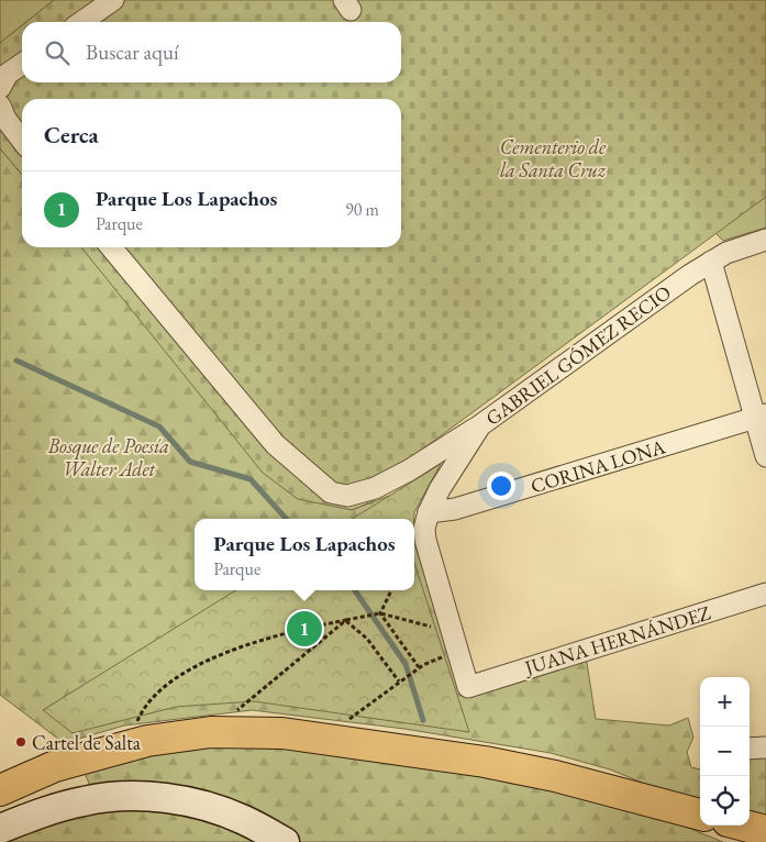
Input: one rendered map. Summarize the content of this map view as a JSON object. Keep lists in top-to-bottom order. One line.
{"streets":{"street":["GABRIEL GÓMEZ RECIO","CORINA LONA","JUANA HERNÁNDEZ"]},"crossings":[["GABRIEL GÓMEZ RECIO","CORINA LONA"],["GABRIEL GÓMEZ RECIO","JUANA HERNÁNDEZ"]],"parks":["Cementerio de la Santa Cruz","Bosque de Poesía Walter Adet"],"places":["Cartel de Salta"],"page":{"search":"Buscar aquí","heading":"Cerca","list":[{"mark":"1","name":"Parque Los Lapachos","note":"Parque","value":"90 m"}],"popup":["Parque Los Lapachos","Parque"],"pins":"1","map_buttons":["+","−"]}}
